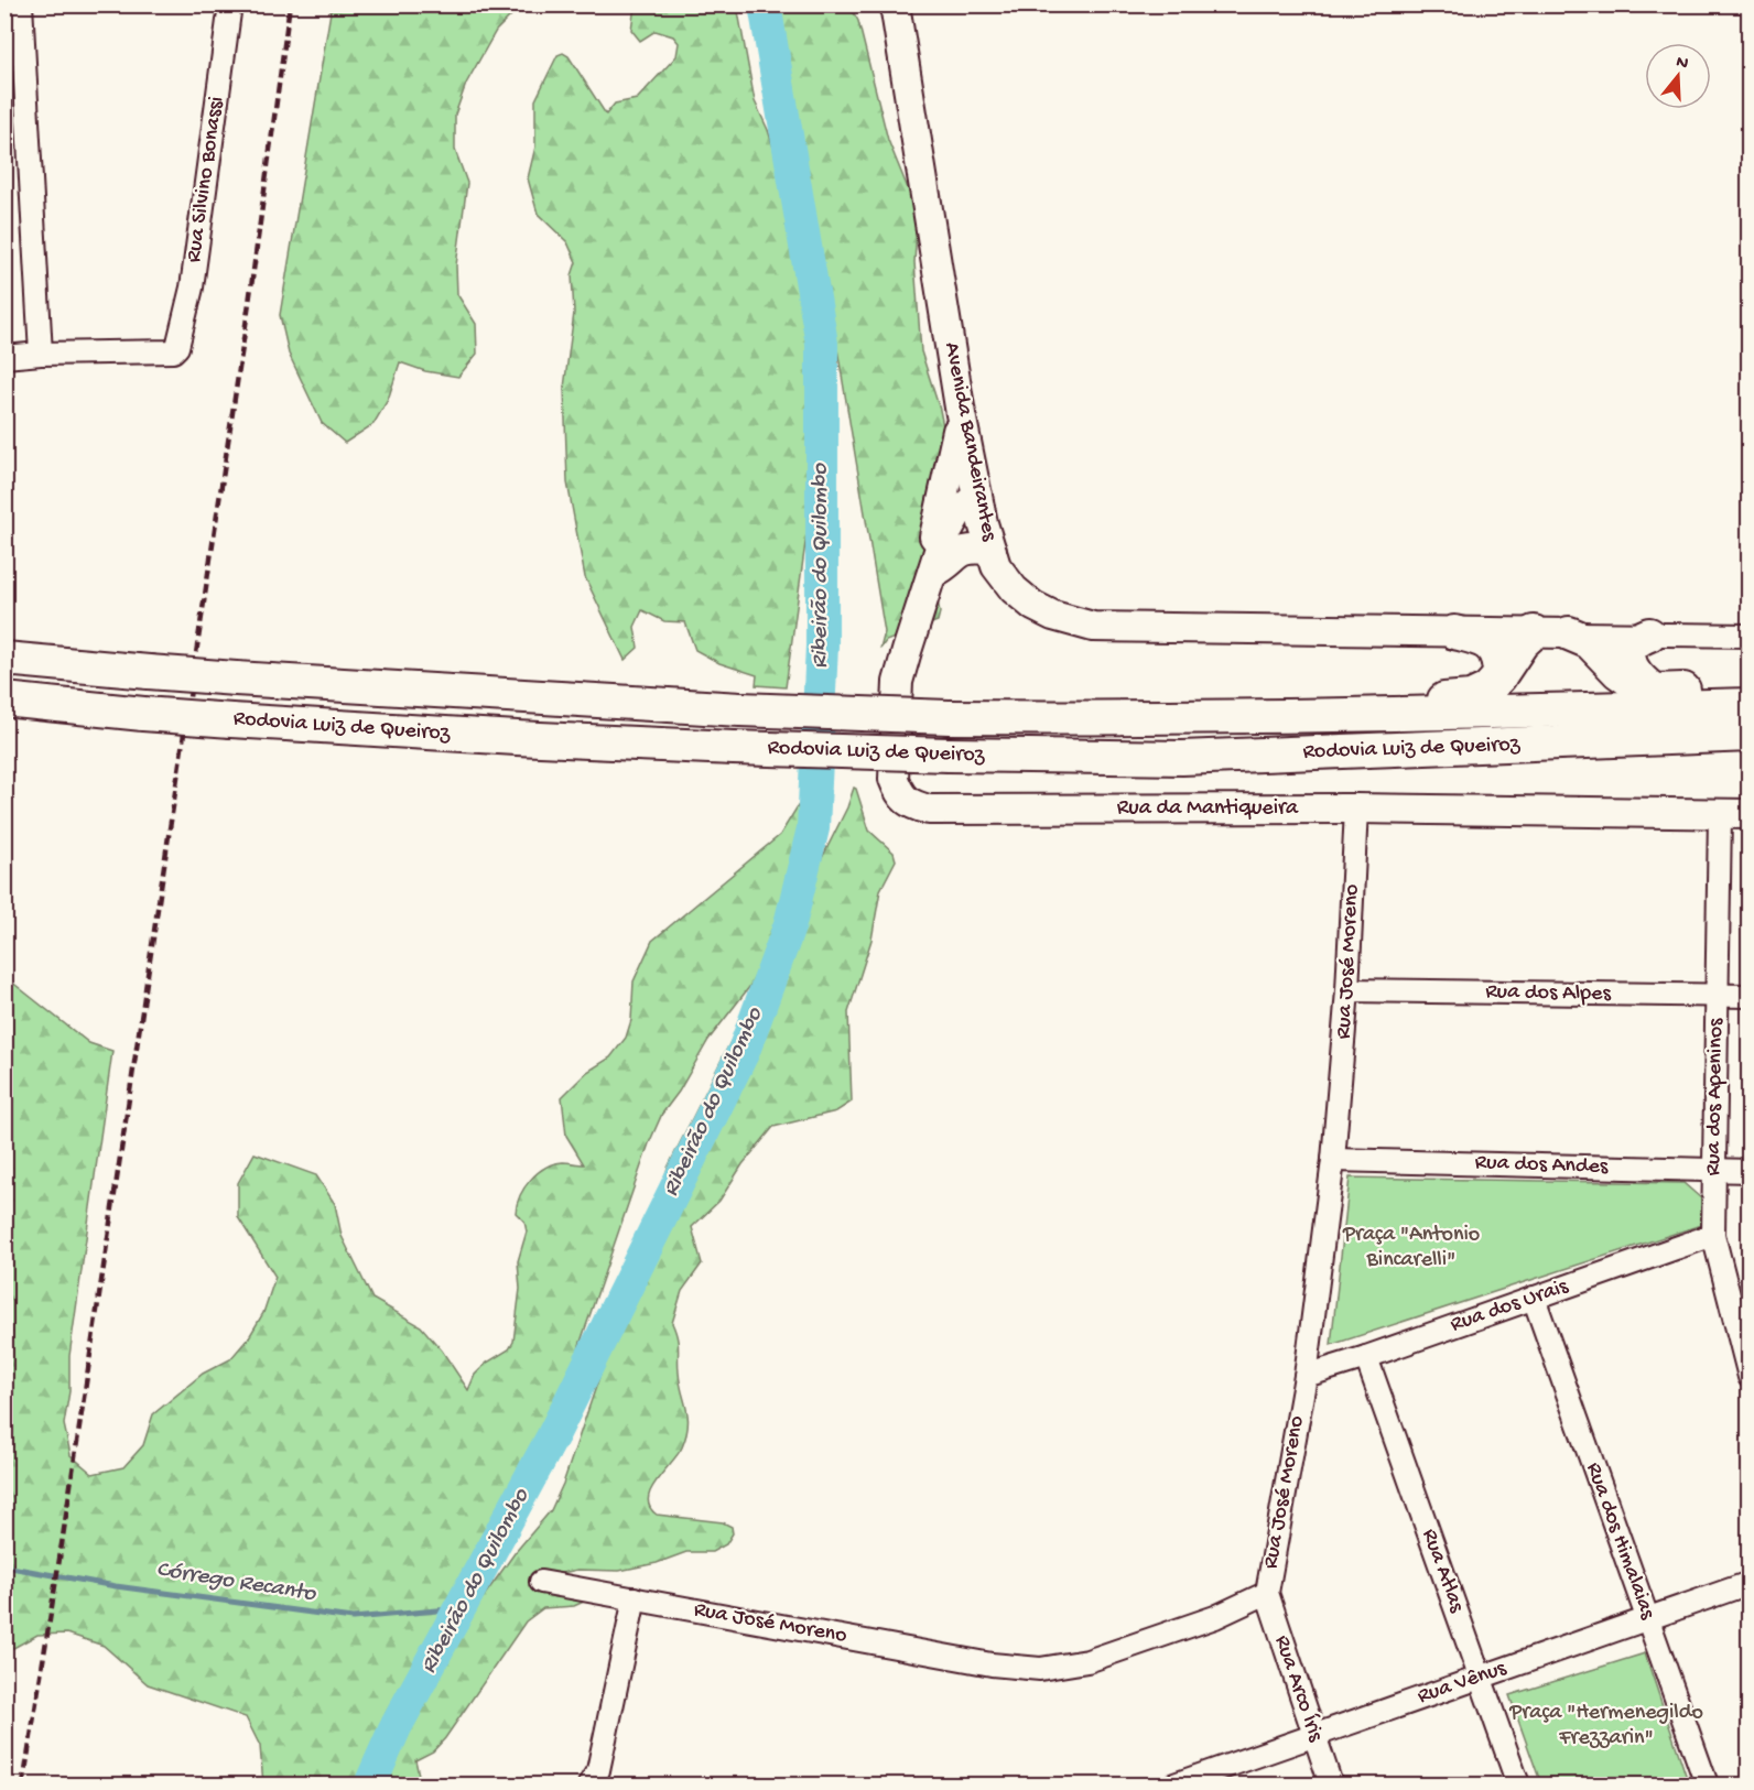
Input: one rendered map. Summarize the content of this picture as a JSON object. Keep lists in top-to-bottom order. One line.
{"streets":{"highway":["Rodovia Luiz de Queiroz"],"main road":["Avenida Bandeirantes","Rua da Mantiqueira"],"street":["Rua Silvino Bonassi","Rua José Moreno","Rua dos Alpes","Rua dos Apeninos","Rua dos Andes","Rua dos Urais","Rua dos Himalaias","Rua Atlas","Rua Vênus","Rua Arco Íris"]},"crossings":[["Avenida Bandeirantes","Rua da Mantiqueira"],["Rua da Mantiqueira","Rua José Moreno"],["Rua da Mantiqueira","Rua dos Apeninos"],["Rua José Moreno","Rua dos Alpes"],["Rua José Moreno","Rua dos Andes"],["Rua José Moreno","Rua dos Urais"],["Rua José Moreno","Rua Arco Íris"],["Rua dos Alpes","Rua dos Apeninos"],["Rua dos Apeninos","Rua dos Andes"],["Rua dos Apeninos","Rua dos Urais"],["Rua dos Urais","Rua dos Himalaias"],["Rua dos Urais","Rua Atlas"],["Rua dos Himalaias","Rua Vênus"],["Rua Atlas","Rua Vênus"],["Rua Vênus","Rua Arco Íris"]],"water":["Ribeirão do Quilombo","Córrego Recanto"],"parks":["Praça \"Antonio Bincarelli\"","Praça \"Hermenegildo Frezzarin\""],"north":"top"}
